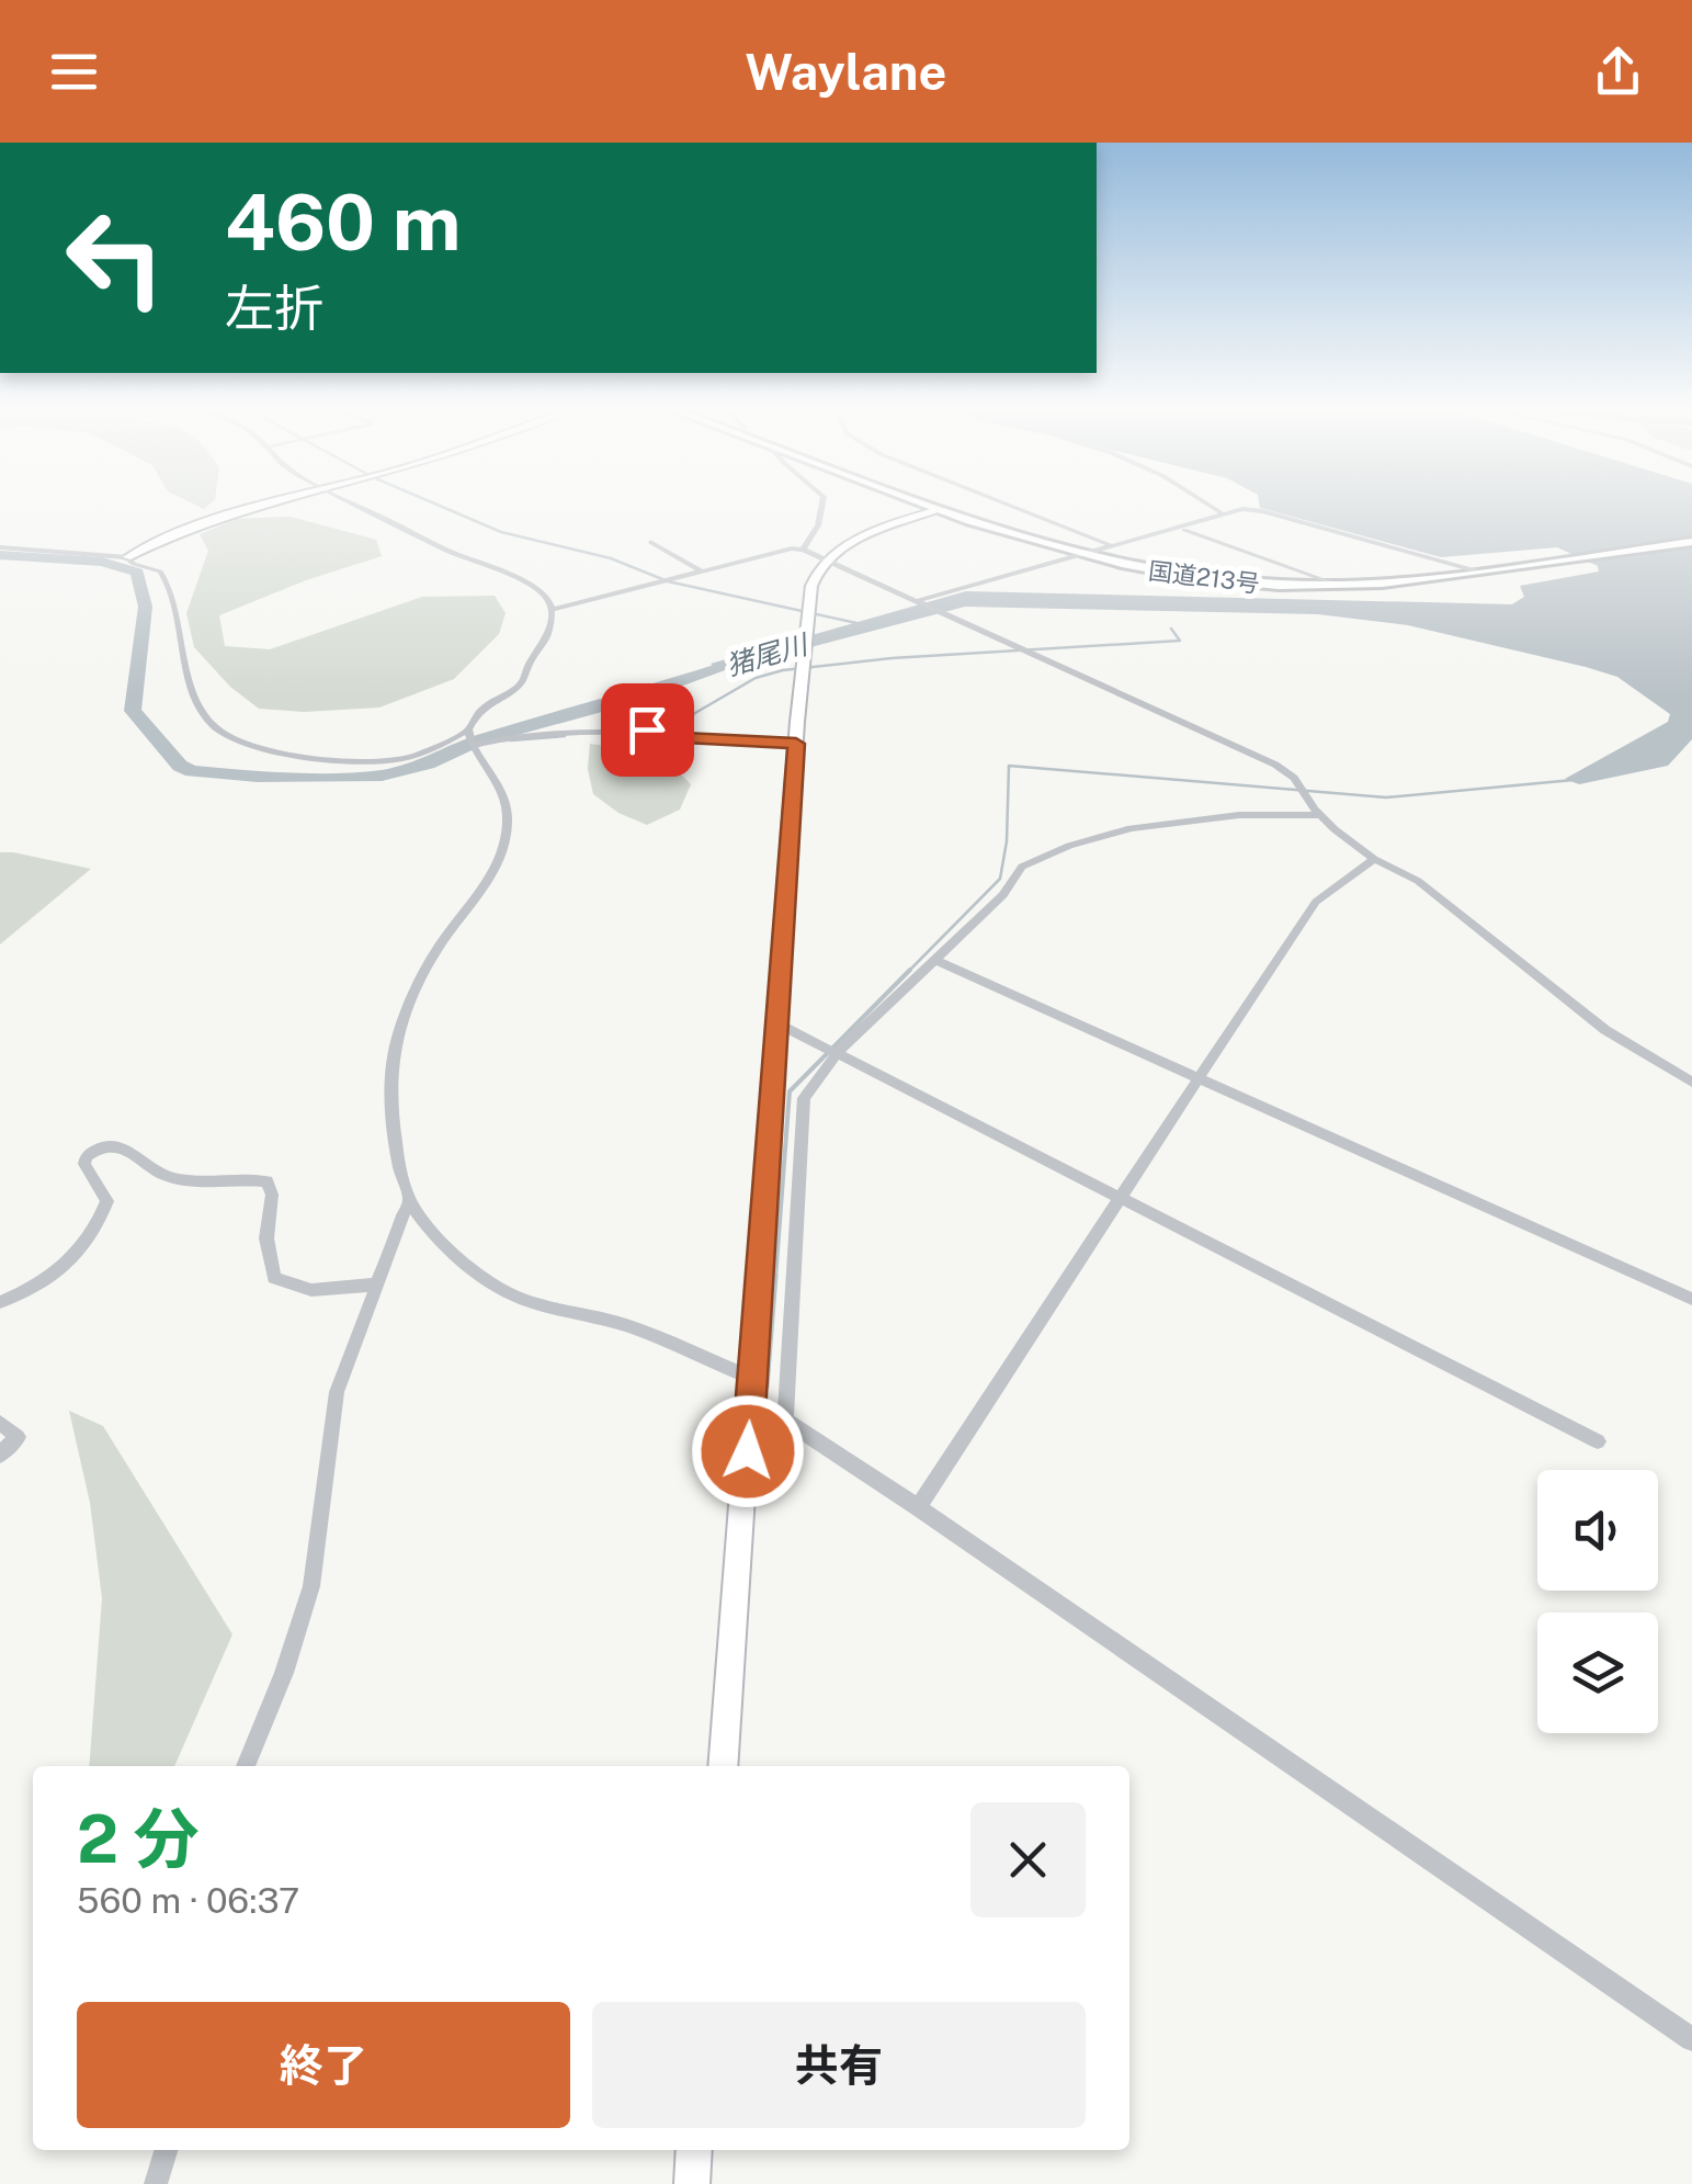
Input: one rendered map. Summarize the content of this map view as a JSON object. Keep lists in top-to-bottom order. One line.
{"streets":{"highway":["国道213号"]},"water":["猪尾川"],"page":{"header":"Waylane","turn":["460 m","左折"],"heading":["2 分","560 m · 06:37"],"buttons":["終了","共有"]}}
